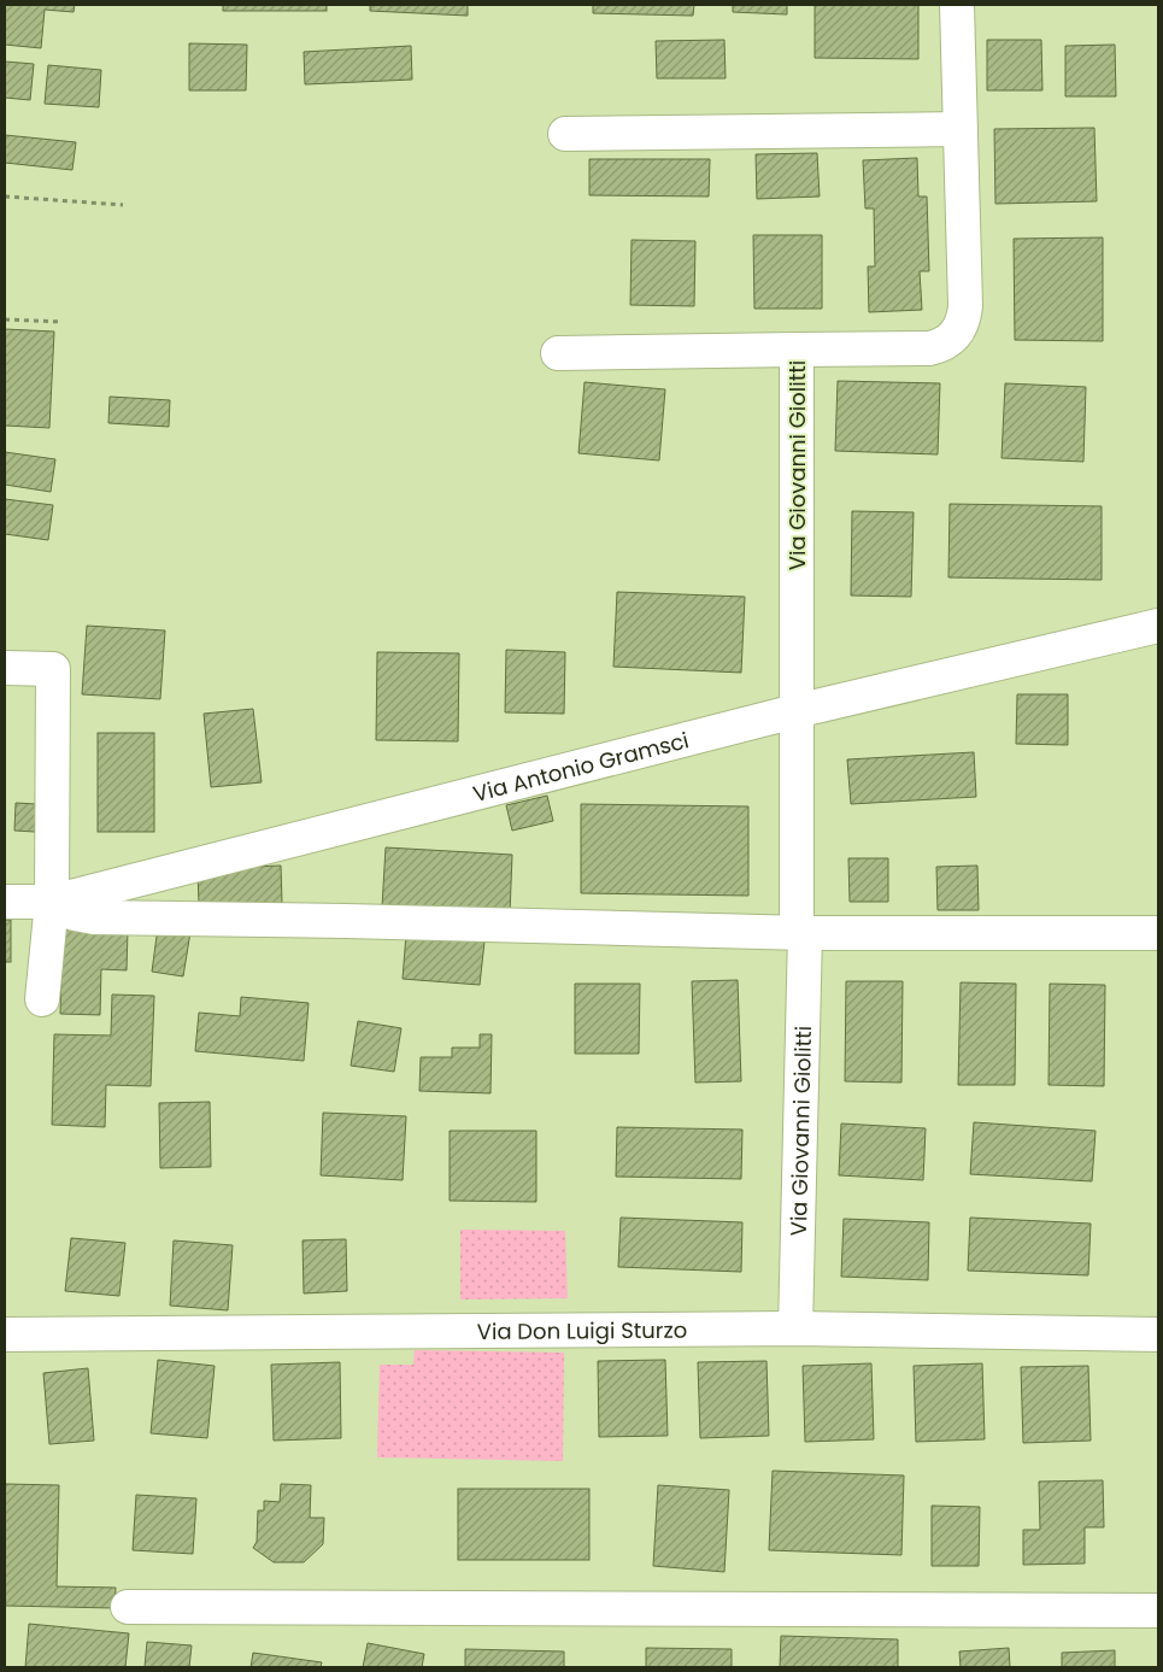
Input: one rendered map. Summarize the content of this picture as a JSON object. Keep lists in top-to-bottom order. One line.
{"streets":{"street":["Via Giovanni Giolitti","Via Antonio Gramsci","Via Don Luigi Sturzo"]},"crossings":[["Via Giovanni Giolitti","Via Antonio Gramsci"],["Via Giovanni Giolitti","Via Don Luigi Sturzo"]]}
